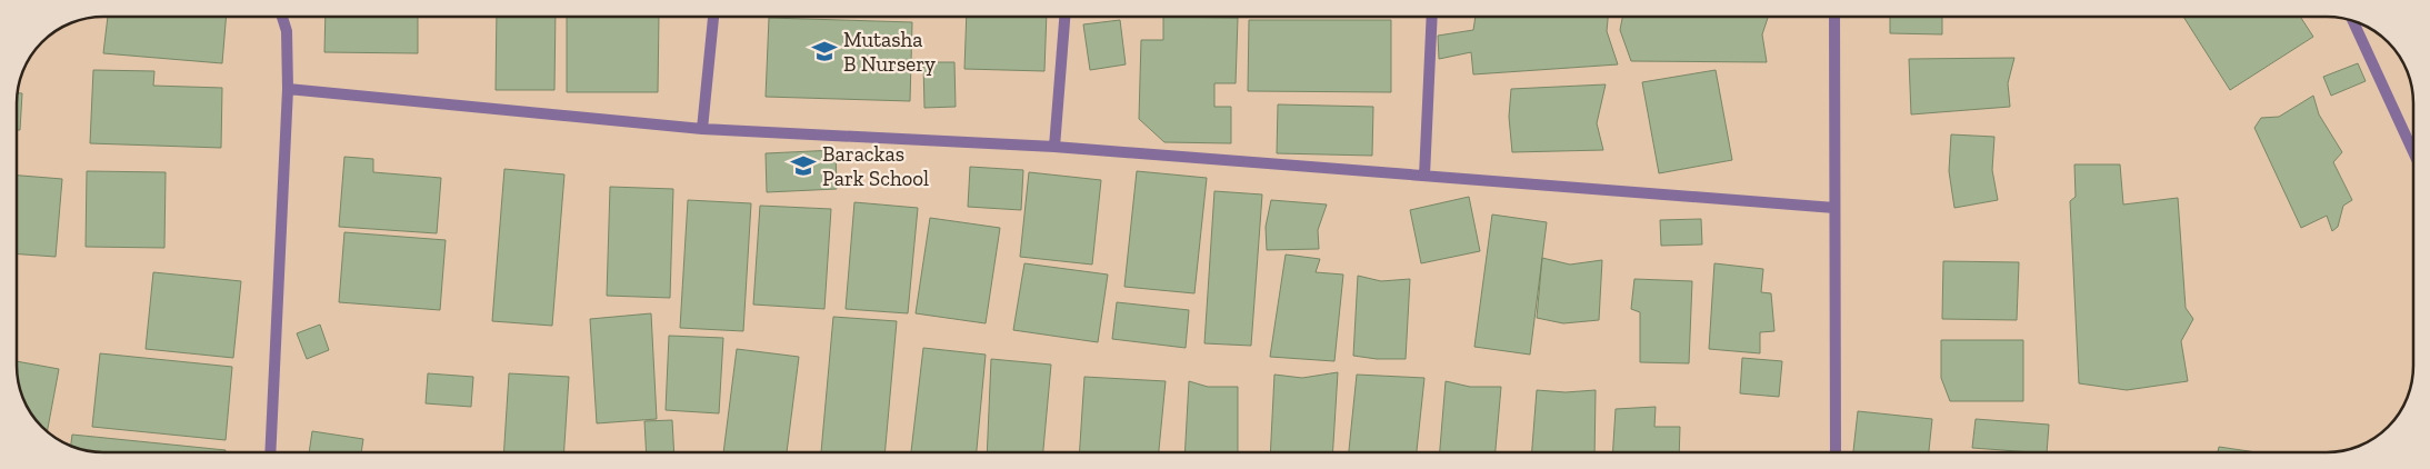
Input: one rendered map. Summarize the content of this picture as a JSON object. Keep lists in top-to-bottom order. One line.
{"places":{"school or university":["Mutasha B Nursery","Barackas Park School"]}}
